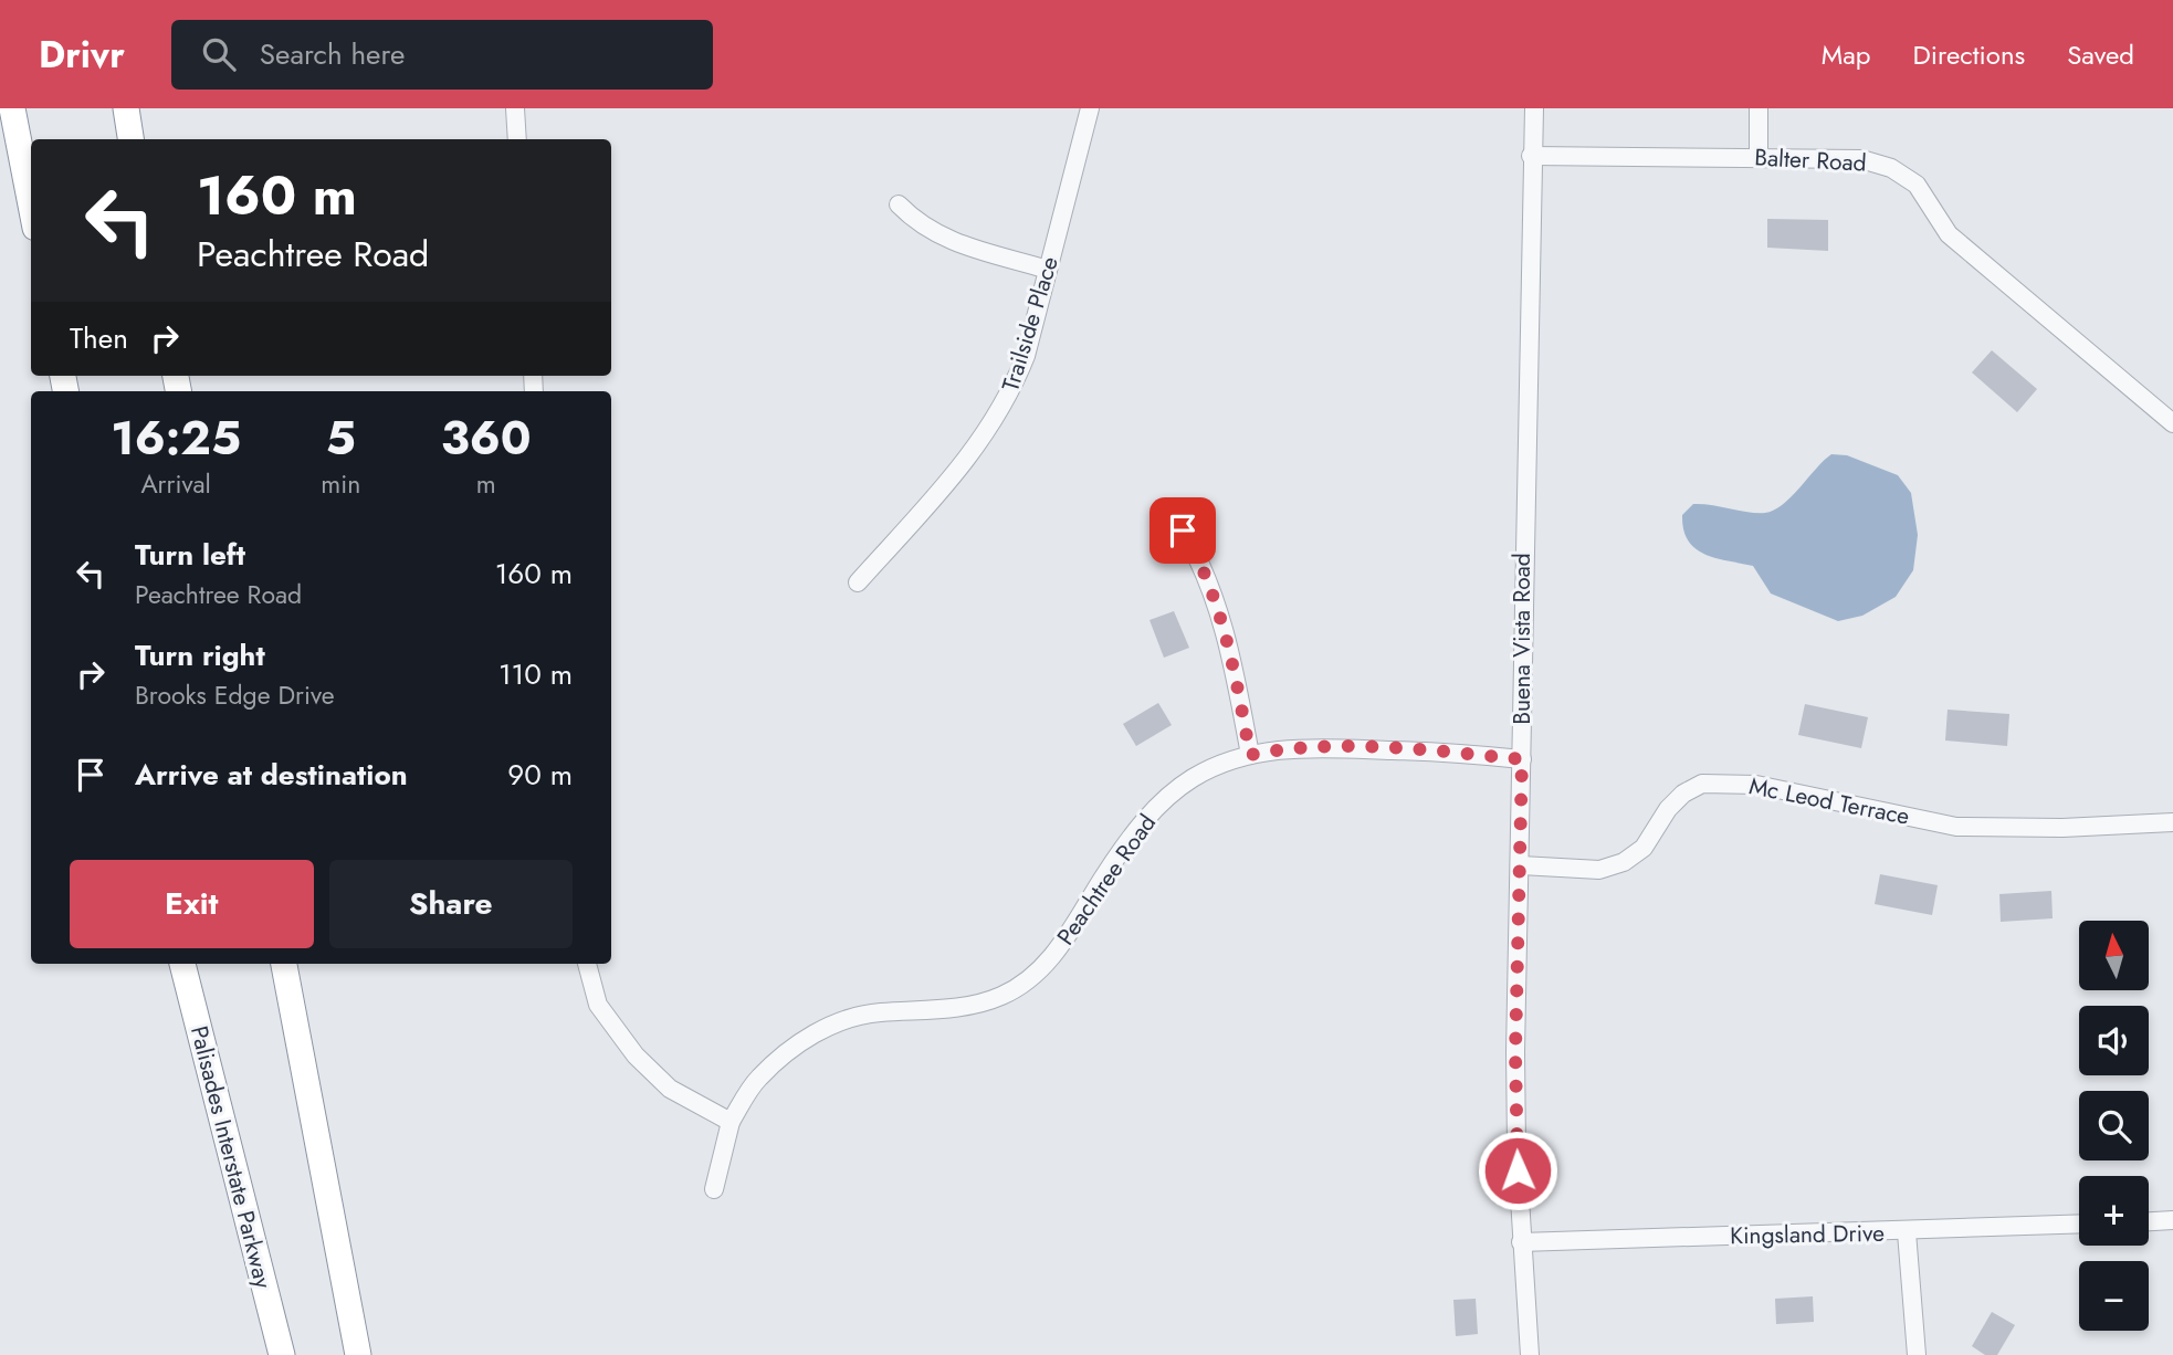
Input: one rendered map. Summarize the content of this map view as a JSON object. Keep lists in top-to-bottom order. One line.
{"streets":{"highway":["Palisades Interstate Parkway"],"street":["Balter Road","Trailside Place","Buena Vista Road","Mc Leod Terrace","Peachtree Road","Kingsland Drive"]},"crossings":[["Balter Road","Buena Vista Road"],["Buena Vista Road","Mc Leod Terrace"],["Buena Vista Road","Peachtree Road"],["Buena Vista Road","Kingsland Drive"]],"north":"top","page":{"header":"Drivr","search":"Search here","nav":["Map","Directions","Saved"],"turn":["160 m","Peachtree Road"],"then":"Then","eta":["16:25","Arrival","5","min","360","m"],"list":[{"name":"Turn left","note":"Peachtree Road","value":"160 m"},{"name":"Turn right","note":"Brooks Edge Drive","value":"110 m"},{"name":"Arrive at destination","value":"90 m"}],"buttons":["Exit","Share"],"map_buttons":["+","−"]}}
